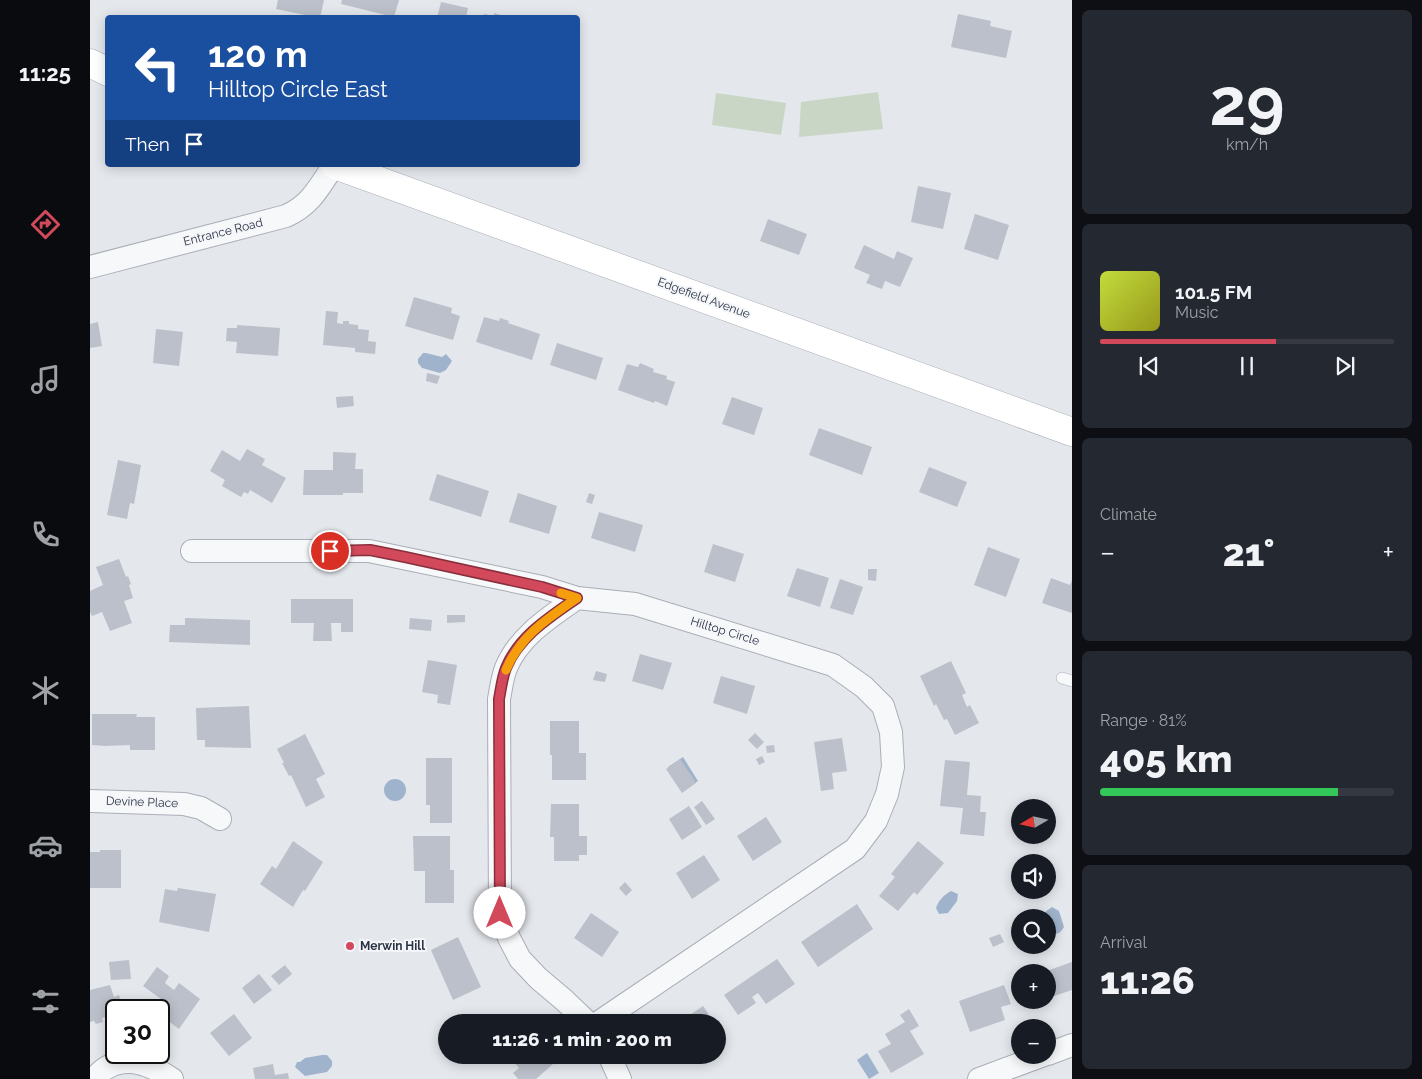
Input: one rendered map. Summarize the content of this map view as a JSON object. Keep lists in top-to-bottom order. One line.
{"streets":{"main road":["Edgefield Avenue"],"street":["Entrance Road","Hilltop Circle","Devine Place"]},"places":["Merwin Hill"],"north":"left","page":{"tabs":"11:25","tile":[["29","km/h"],"Climate",["Range · 81%","405 km"],["Arrival","11:26"]],"turn":["120 m","Hilltop Circle East"],"then":"Then","song":["101.5 FM","Music"],"heat":["−","21°","+"],"map_buttons":["+","−"],"limit":"30","trip":"11:26 · 1 min · 200 m"}}
